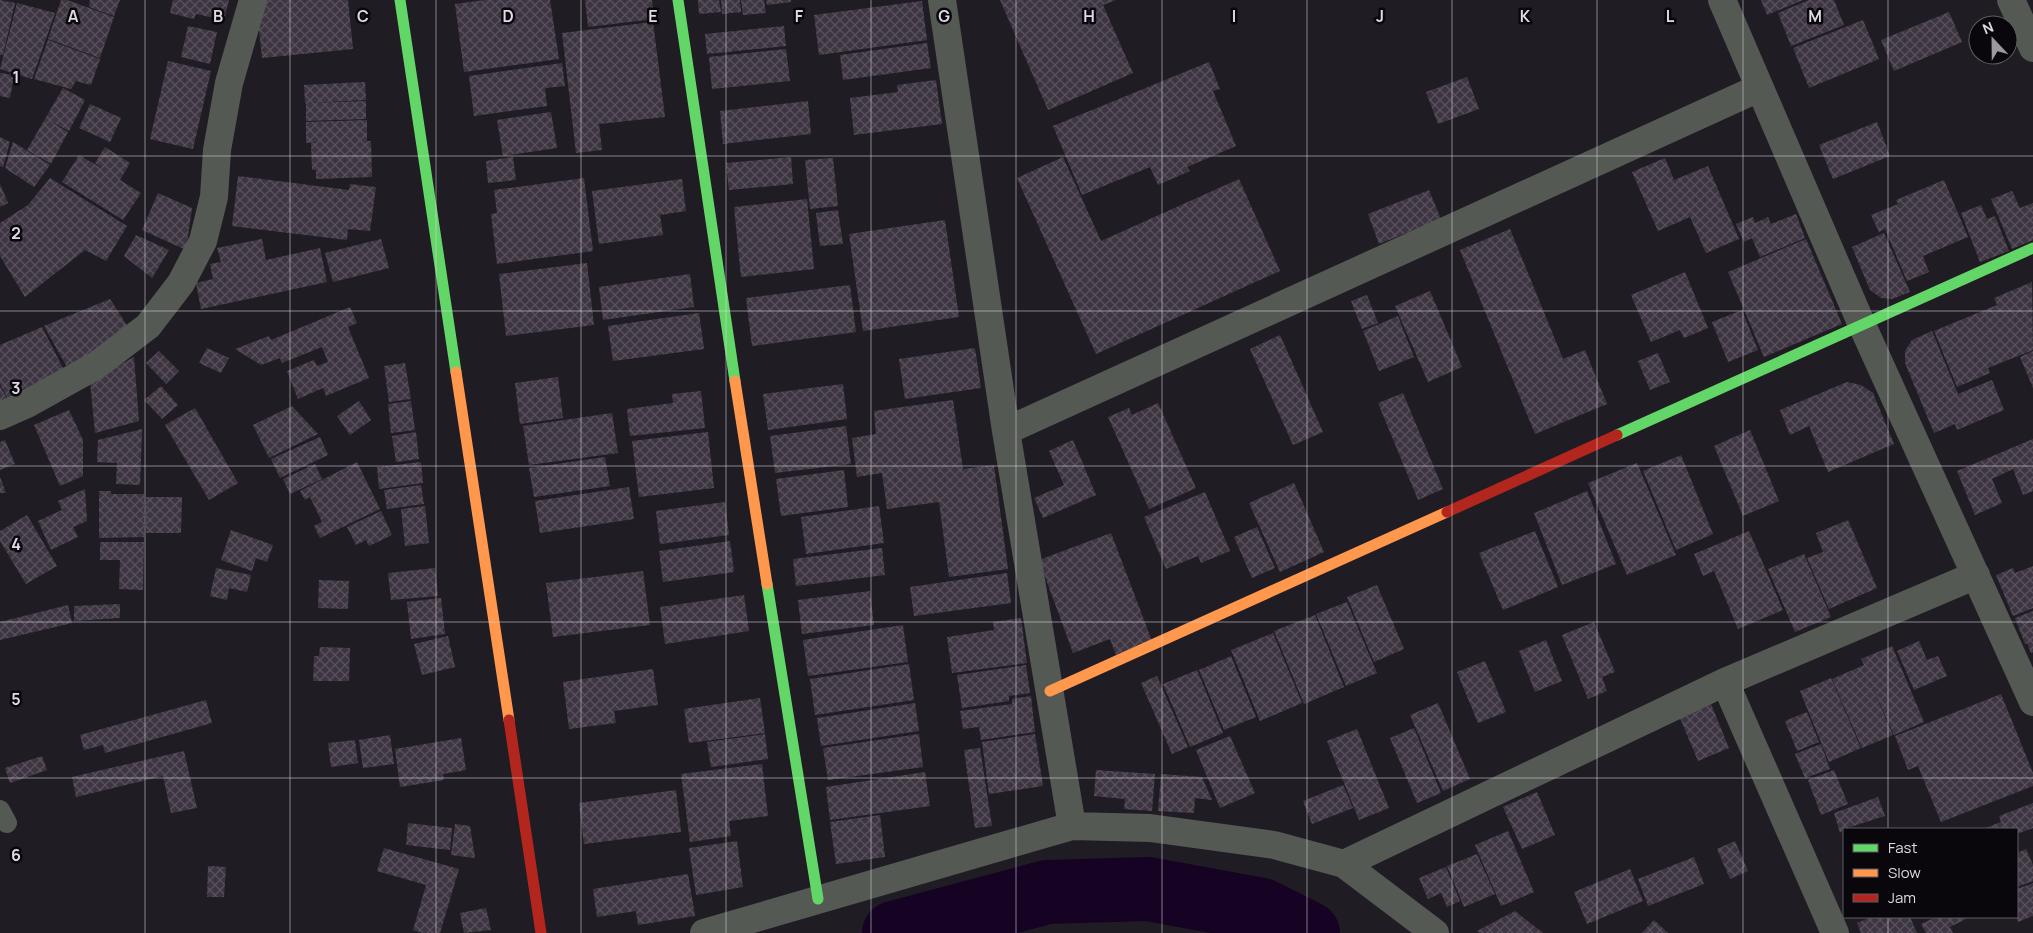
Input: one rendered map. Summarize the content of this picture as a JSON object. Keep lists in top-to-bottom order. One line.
{"legend":["Fast","Slow","Jam"],"north":"top","grid":{"columns":["A","B","C","D","E","F","G","H","I","J","K","L","M"],"rows":["1","2","3","4","5","6"]}}
